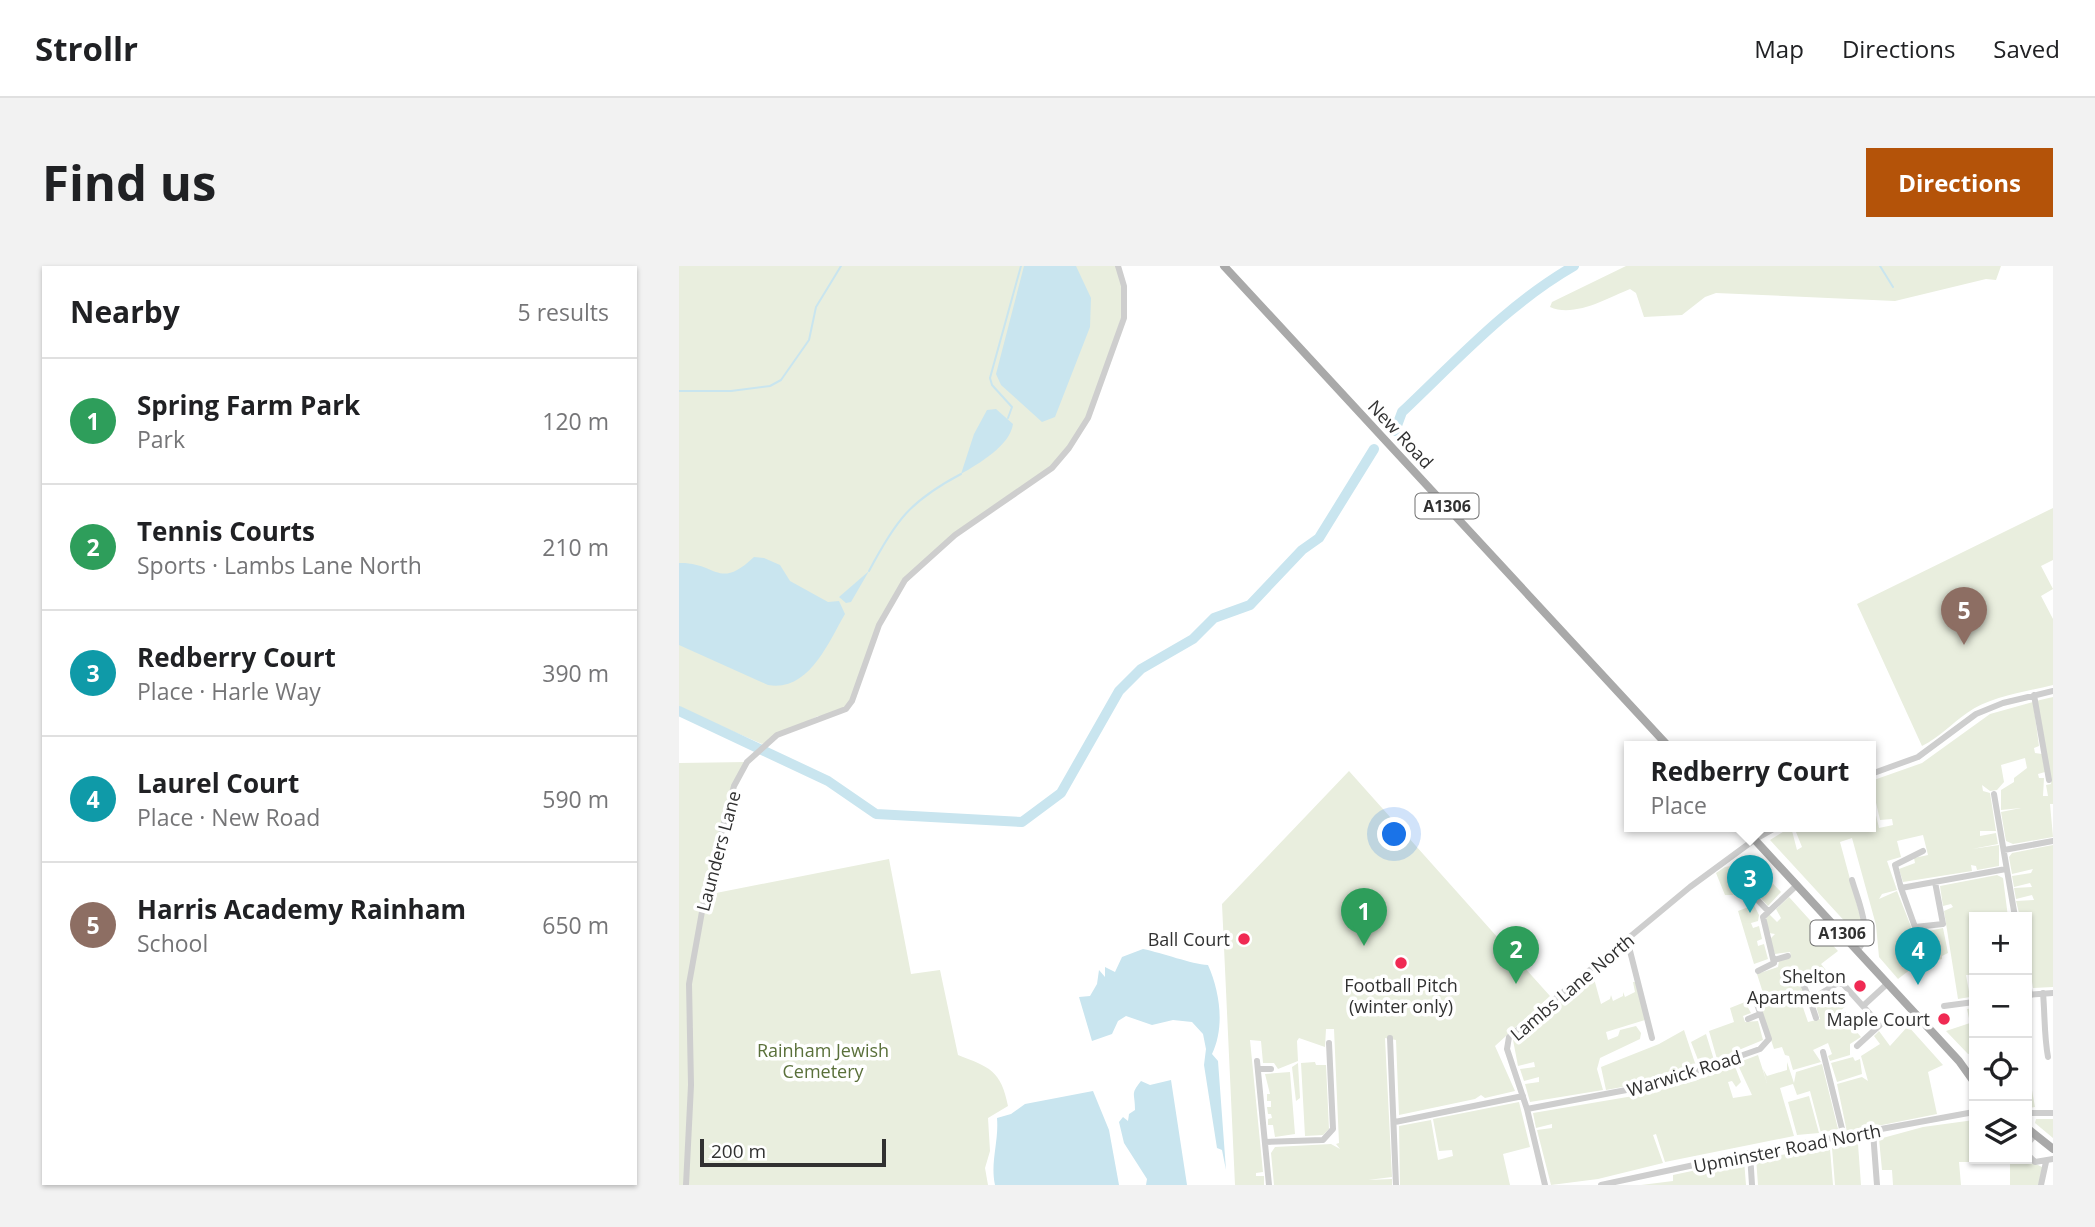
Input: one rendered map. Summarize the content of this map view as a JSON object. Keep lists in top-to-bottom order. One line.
{"streets":{"main road":["New Road","A1306"],"street":["Launders Lane","Lambs Lane North","Warwick Road","Upminster Road North"]},"crossings":[["A1306","Lambs Lane North"],["Lambs Lane North","Warwick Road"]],"parks":["Rainham Jewish Cemetery"],"places":["Ball Court","Football Pitch (winter only)","Shelton Apartments","Maple Court"],"scale_bar":"200 m","page":{"header":"Strollr","nav":["Map","Directions","Saved"],"buttons":"Directions","title":"Find us","heading":["Nearby","5 results"],"list":[{"mark":"1","name":"Spring Farm Park","note":"Park","value":"120 m"},{"mark":"2","name":"Tennis Courts","note":"Sports · Lambs Lane North","value":"210 m"},{"mark":"3","name":"Redberry Court","note":"Place · Harle Way","value":"390 m"},{"mark":"4","name":"Laurel Court","note":"Place · New Road","value":"590 m"},{"mark":"5","name":"Harris Academy Rainham","note":"School","value":"650 m"}],"pins":["5","3","1","2","4"],"popup":["Redberry Court","Place"],"map_buttons":["+","−"],"scale":"200 m"}}
